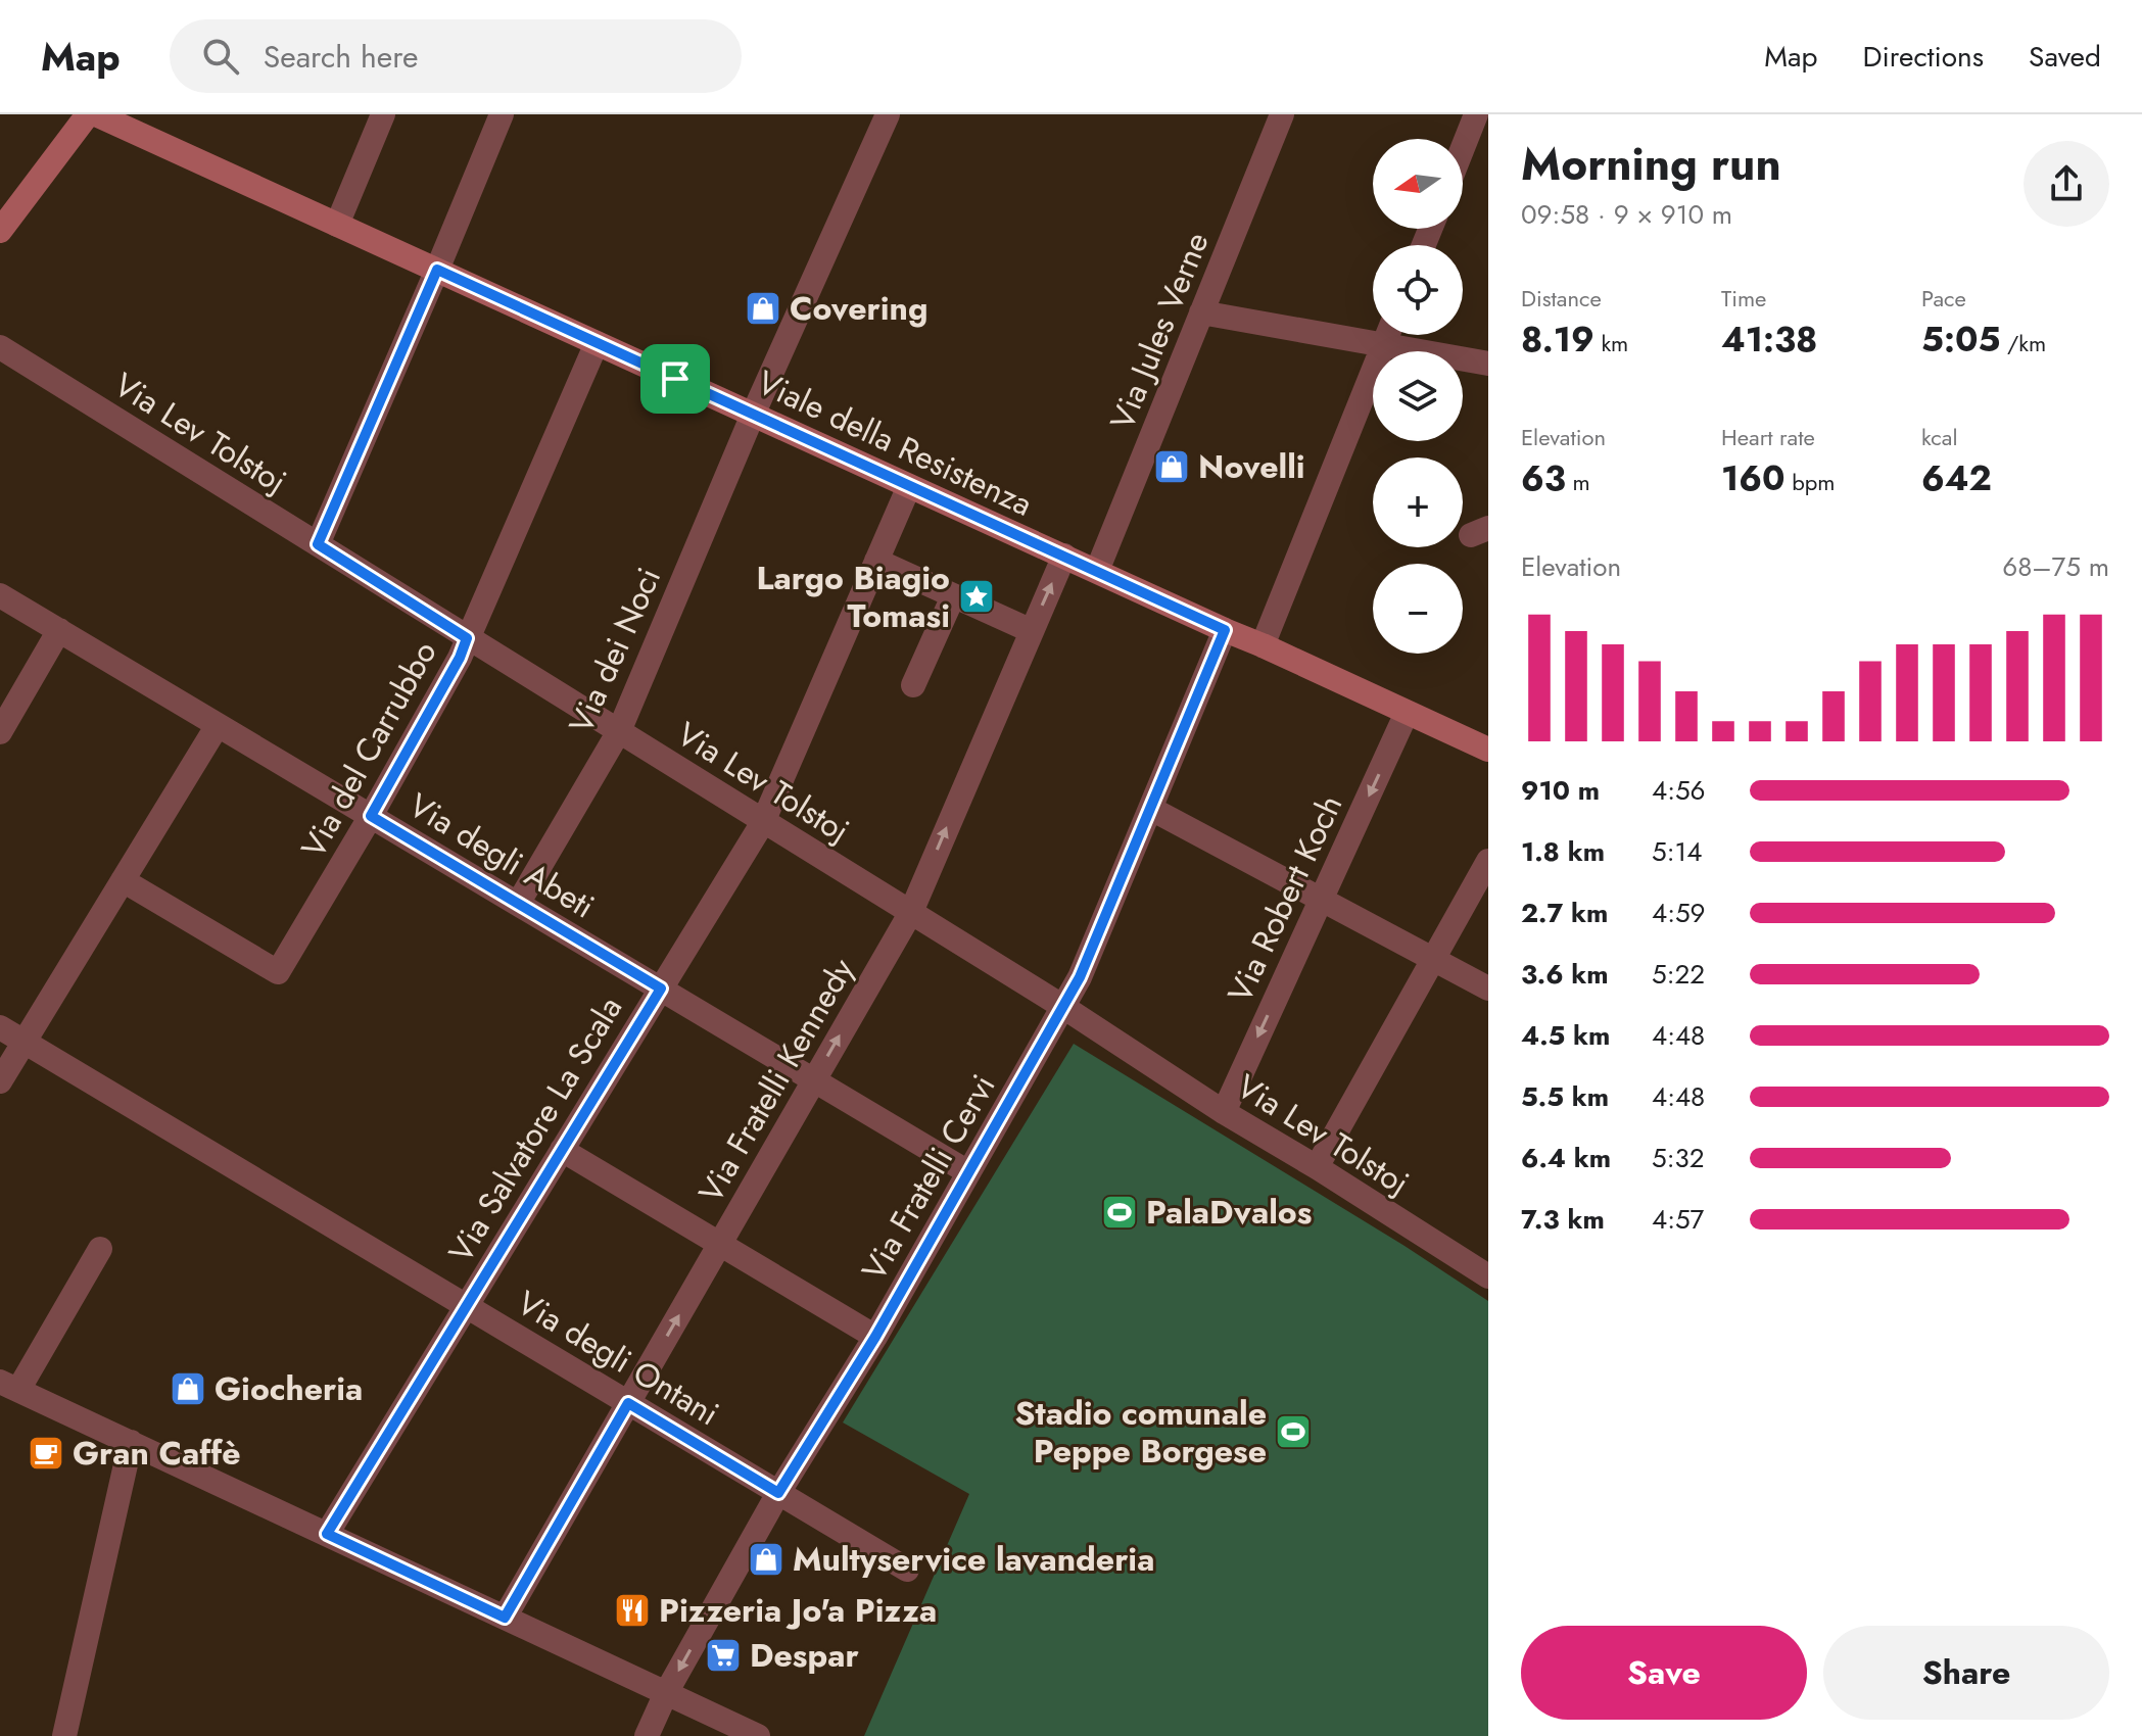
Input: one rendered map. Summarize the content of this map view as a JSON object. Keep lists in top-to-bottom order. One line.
{"streets":{"street":["Via Jules Verne","Via Lev Tolstoj","Viale della Resistenza","Via dei Noci","Via del Carrubbo","Via degli Abeti","Via Robert Koch","Via Fratelli Kennedy","Via Salvatore La Scala","Via Fratelli Cervi","Via degli Ontani"]},"crossings":[["Via Jules Verne","Viale della Resistenza"],["Via Lev Tolstoj","Via dei Noci"],["Via Lev Tolstoj","Via del Carrubbo"],["Via Lev Tolstoj","Via Robert Koch"],["Via Lev Tolstoj","Via Fratelli Kennedy"],["Via Lev Tolstoj","Via Salvatore La Scala"],["Via Lev Tolstoj","Via Fratelli Cervi"],["Viale della Resistenza","Via dei Noci"],["Viale della Resistenza","Via del Carrubbo"],["Viale della Resistenza","Via Robert Koch"],["Viale della Resistenza","Via Fratelli Kennedy"],["Viale della Resistenza","Via Salvatore La Scala"],["Viale della Resistenza","Via Fratelli Cervi"],["Via dei Noci","Via degli Abeti"],["Via del Carrubbo","Via degli Abeti"],["Via degli Abeti","Via Fratelli Kennedy"],["Via degli Abeti","Via Salvatore La Scala"],["Via degli Abeti","Via Fratelli Cervi"],["Via Fratelli Kennedy","Via degli Ontani"],["Via Salvatore La Scala","Via degli Ontani"],["Via Fratelli Cervi","Via degli Ontani"]],"one_way":["Via Fratelli Kennedy"],"places":{"shop":["Covering","Novelli","Giocheria","Multyservice lavanderia"],"place":["Largo Biagio Tomasi"],"sports":["PalaDvalos","Stadio comunale Peppe Borgese"],"cafe":["Gran Caffè"],"restaurant":["Pizzeria Jo'a Pizza"],"supermarket":["Despar"]},"north":"left","page":{"header":"Map","search":"Search here","nav":["Map","Directions","Saved"],"heading":["Morning run","09:58 · 9 × 910 m"],"map_buttons":["+","−"],"stats":[["Distance","8.19 km"],["Time","41:38"],["Pace","5:05 /km"],["Elevation","63 m"],["Heart rate","160 bpm"],["kcal","642"]],"chart":["Elevation","68–75 m"],"list":[{"name":"910 m","note":"4:56"},{"name":"1.8 km","note":"5:14"},{"name":"2.7 km","note":"4:59"},{"name":"3.6 km","note":"5:22"},{"name":"4.5 km","note":"4:48"},{"name":"5.5 km","note":"4:48"},{"name":"6.4 km","note":"5:32"},{"name":"7.3 km","note":"4:57"}],"buttons":["Save","Share"]}}
